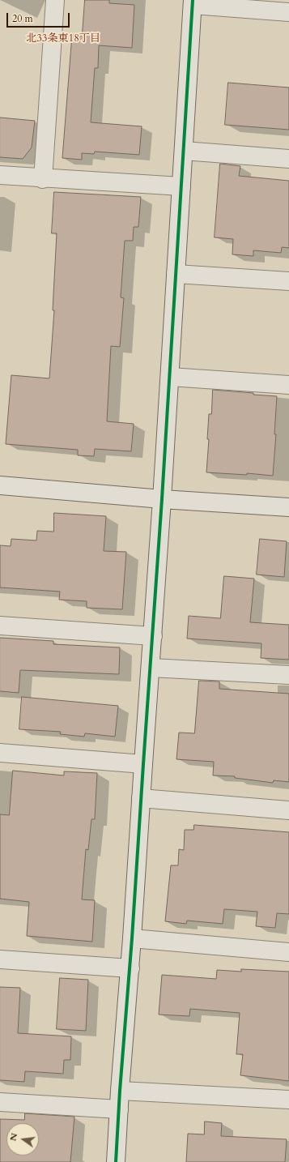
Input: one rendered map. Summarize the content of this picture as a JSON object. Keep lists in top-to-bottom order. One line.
{"districts":["北33条東18丁目"],"scale_bar":"20 m","north":"left"}
